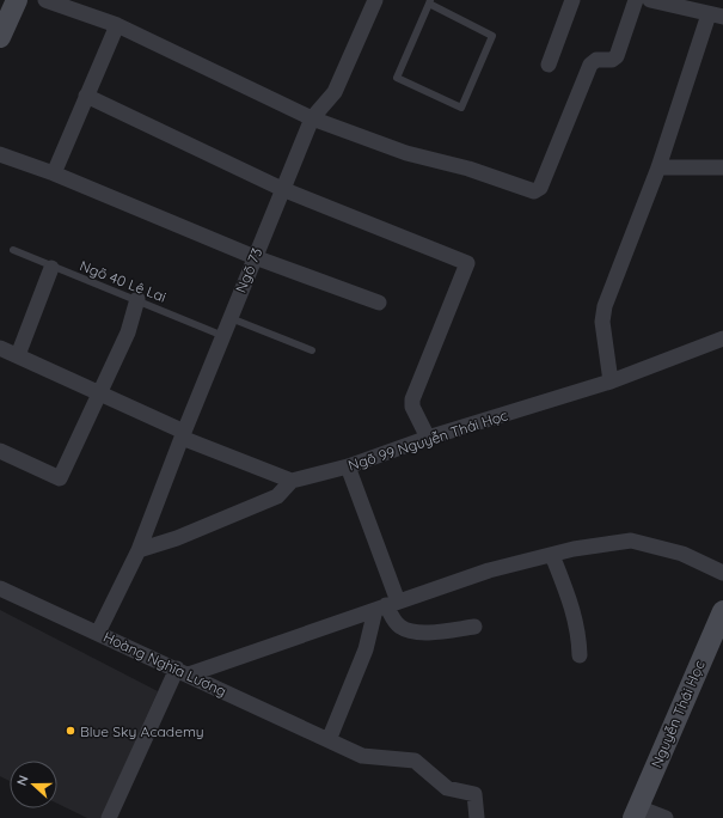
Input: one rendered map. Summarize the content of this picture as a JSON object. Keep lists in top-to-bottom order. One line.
{"streets":{"main road":["Nguyễn Thái Học"],"street":["Ngõ 73","Ngõ 99 Nguyễn Thái Học","Hoàng Nghĩa Lương"],"lane":["Ngõ 40 Lê Lai"]},"crossings":[["Ngõ 73","Ngõ 40 Lê Lai"],["Ngõ 73","Hoàng Nghĩa Lương"]],"places":["Blue Sky Academy"],"north":"left"}
